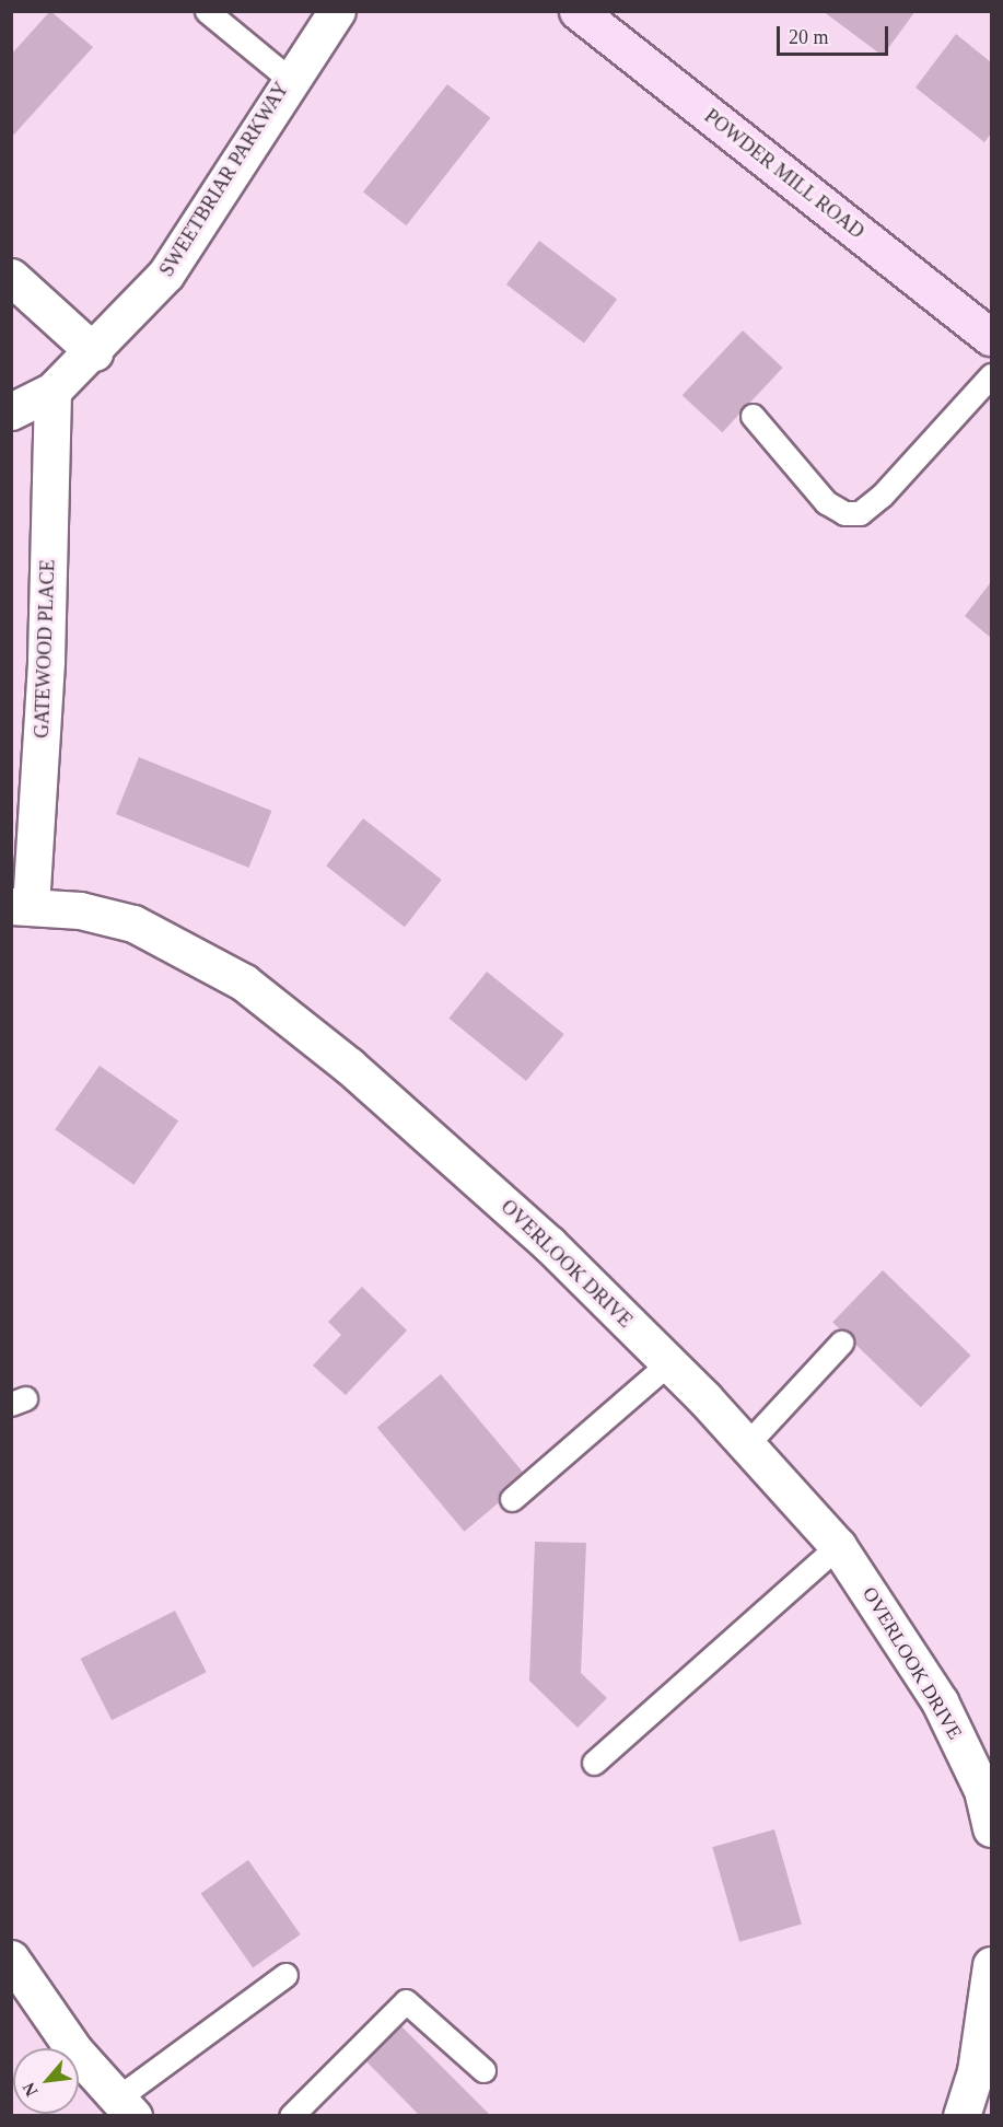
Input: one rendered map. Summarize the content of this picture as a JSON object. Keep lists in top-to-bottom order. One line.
{"streets":{"main road":["POWDER MILL ROAD"],"street":["SWEETBRIAR PARKWAY","GATEWOOD PLACE","OVERLOOK DRIVE"]},"crossings":[["SWEETBRIAR PARKWAY","GATEWOOD PLACE"],["GATEWOOD PLACE","OVERLOOK DRIVE"]],"scale_bar":"20 m","north":"bottom left"}
